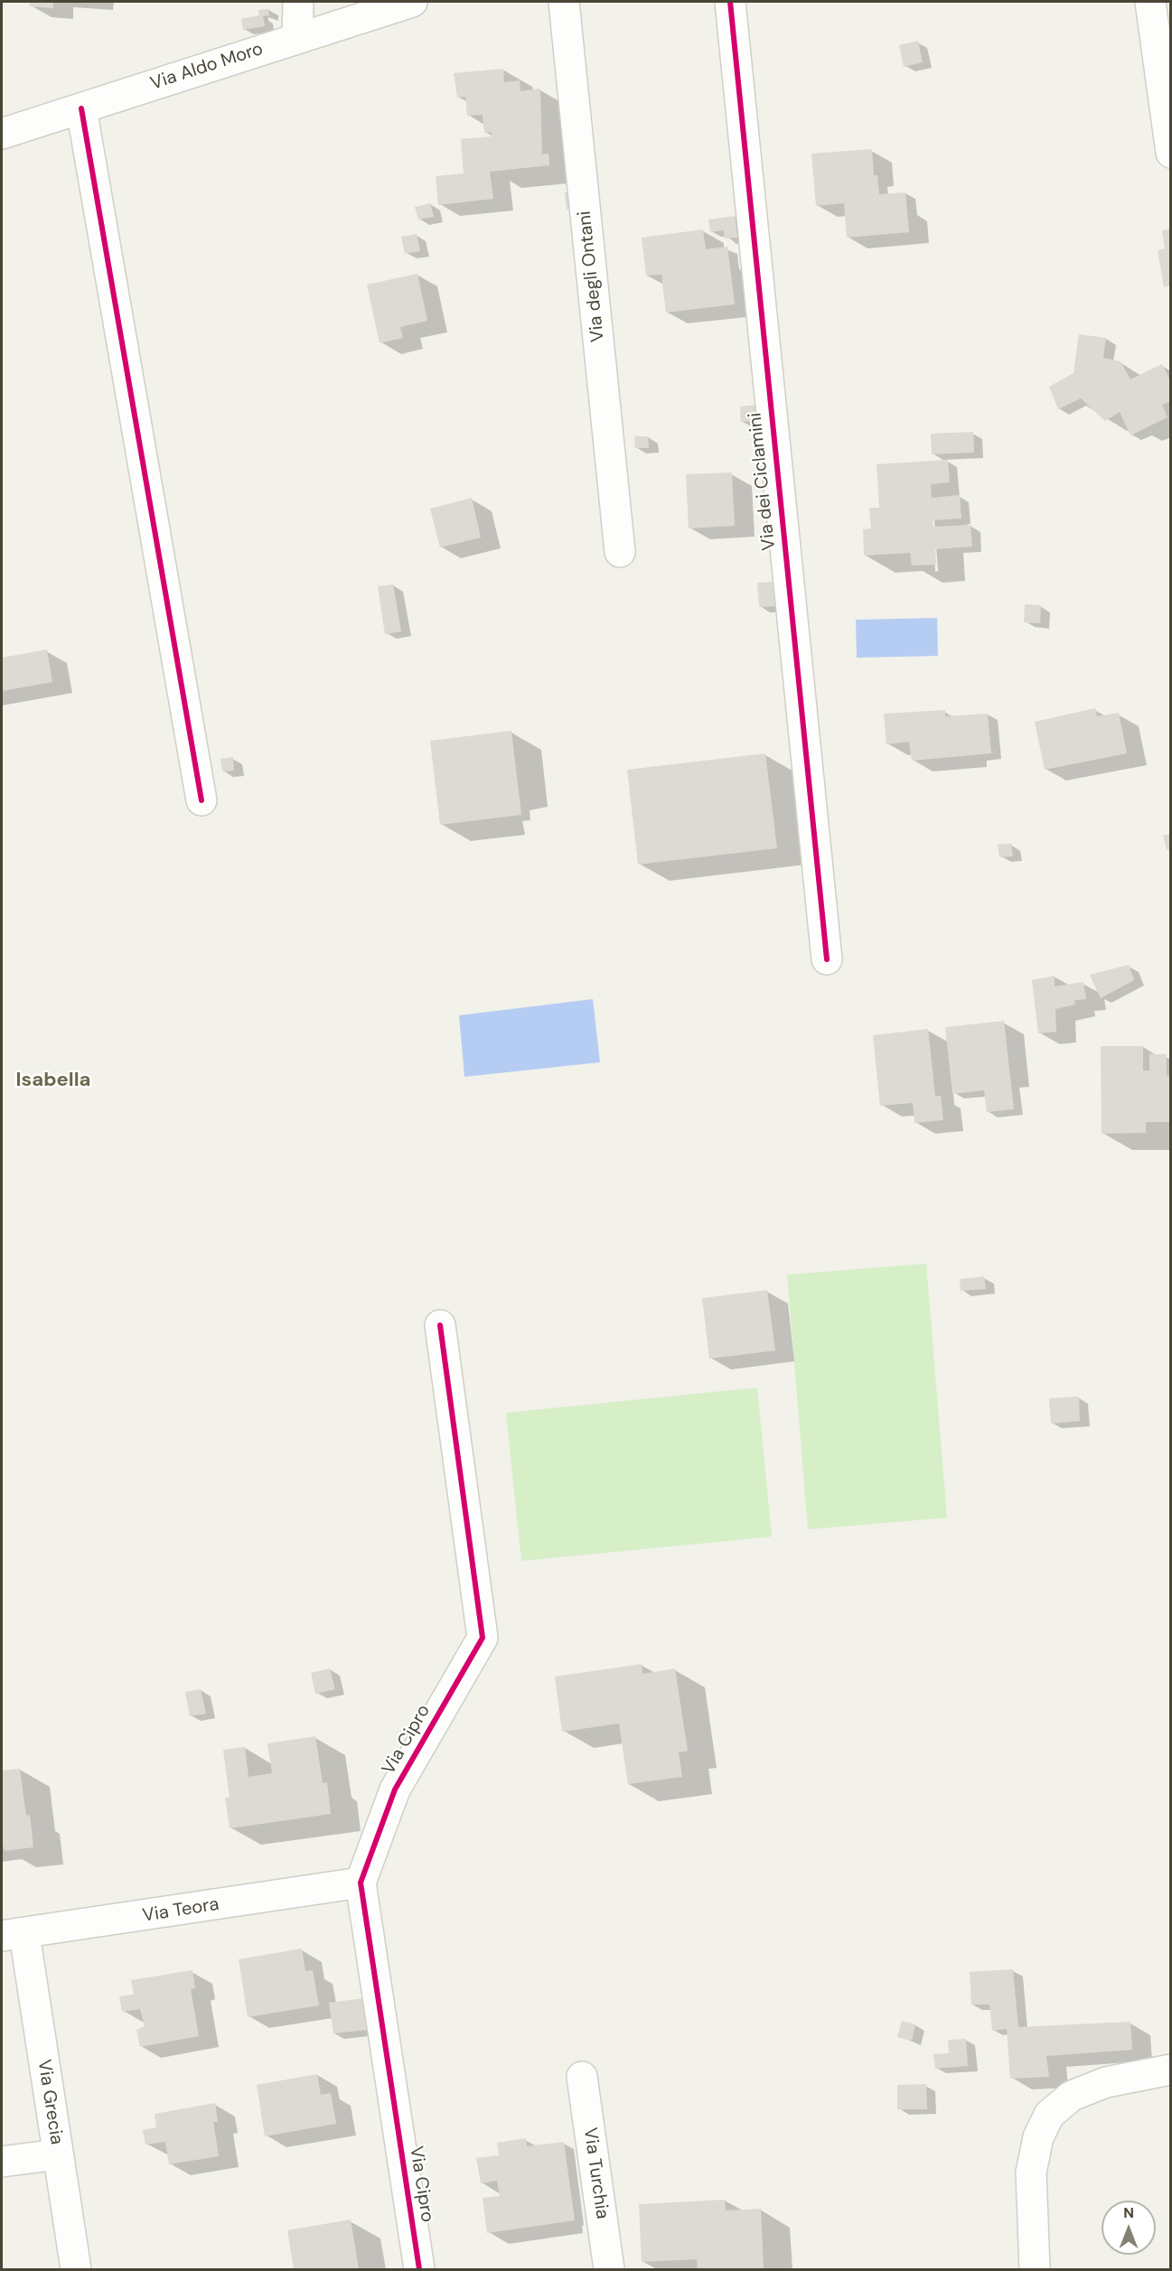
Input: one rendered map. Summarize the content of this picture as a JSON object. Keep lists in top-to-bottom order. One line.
{"streets":{"street":["Via Aldo Moro","Via degli Ontani","Via dei Ciclamini","Via Cipro","Via Teora","Via Grecia","Via Turchia"]},"crossings":[["Via Cipro","Via Teora"],["Via Teora","Via Grecia"]],"districts":["Isabella"],"north":"top"}
